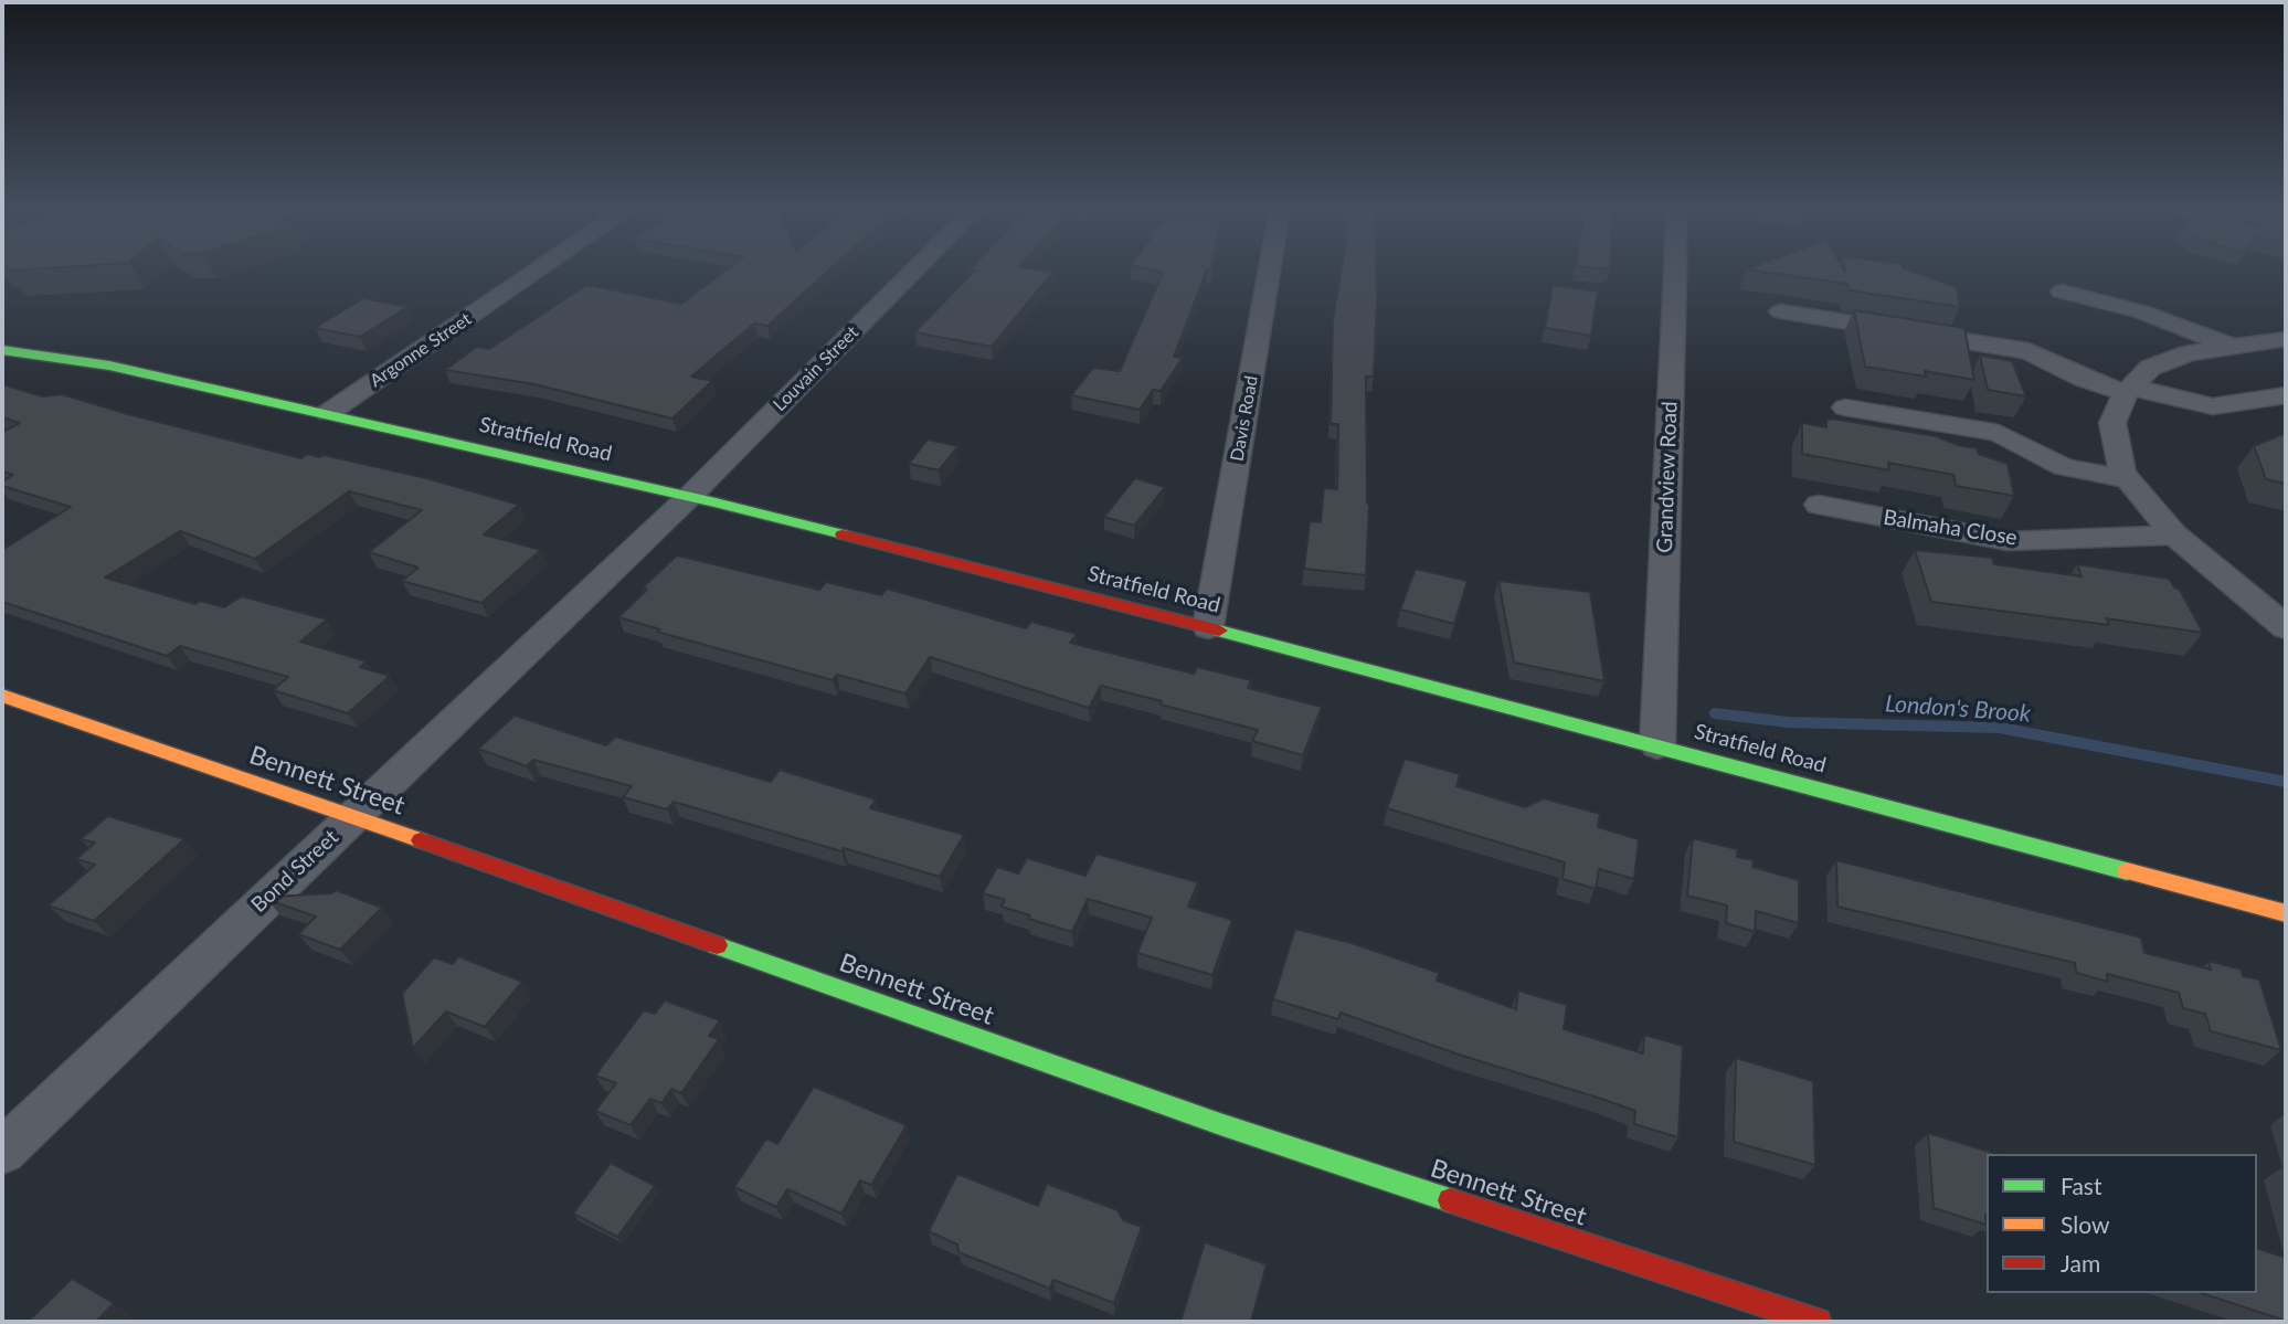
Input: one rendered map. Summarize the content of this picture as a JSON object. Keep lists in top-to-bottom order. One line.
{"streets":{"main road":["Stratfield Road","Bennett Street"],"street":["Argonne Street","Louvain Street","Davis Road","Grandview Road","Balmaha Close","Bond Street"]},"crossings":[["Argonne Street","Stratfield Road"],["Louvain Street","Stratfield Road"],["Louvain Street","Bond Street"],["Davis Road","Stratfield Road"],["Stratfield Road","Grandview Road"],["Stratfield Road","Bond Street"],["Bennett Street","Bond Street"]],"water":["London's Brook"],"legend":["Fast","Slow","Jam"]}
